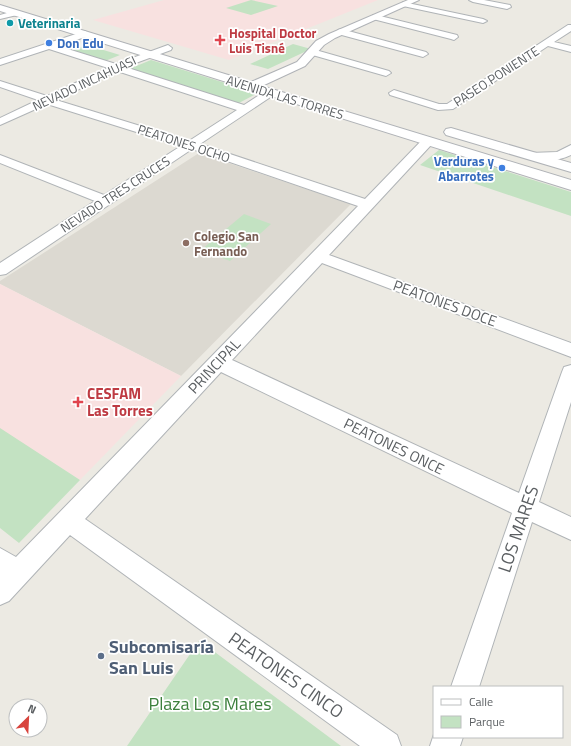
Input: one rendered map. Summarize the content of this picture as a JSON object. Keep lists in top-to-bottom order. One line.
{"streets":{"main road":["AVENIDA LAS TORRES"],"street":["PASEO PONIENTE","NEVADO INCAHUASI","PEATONES OCHO","NEVADO TRES CRUCES","PEATONES DOCE","PRINCIPAL","PEATONES ONCE","LOS MARES","PEATONES CINCO"]},"crossings":[["NEVADO INCAHUASI","AVENIDA LAS TORRES"],["NEVADO INCAHUASI","PEATONES OCHO"],["AVENIDA LAS TORRES","NEVADO TRES CRUCES"],["AVENIDA LAS TORRES","PRINCIPAL"],["PEATONES OCHO","NEVADO TRES CRUCES"],["PEATONES OCHO","PRINCIPAL"],["PEATONES DOCE","PRINCIPAL"],["PRINCIPAL","PEATONES ONCE"],["PRINCIPAL","PEATONES CINCO"],["PEATONES ONCE","LOS MARES"]],"parks":["Plaza Los Mares"],"places":{"other":["Veterinaria","Don Edu","Verduras y Abarrotes","Colegio San Fernando","Subcomisaría San Luis"],"health":["Hospital Doctor Luis Tisné","CESFAM Las Torres"]},"legend":["Calle","Parque"],"north":"top right"}
